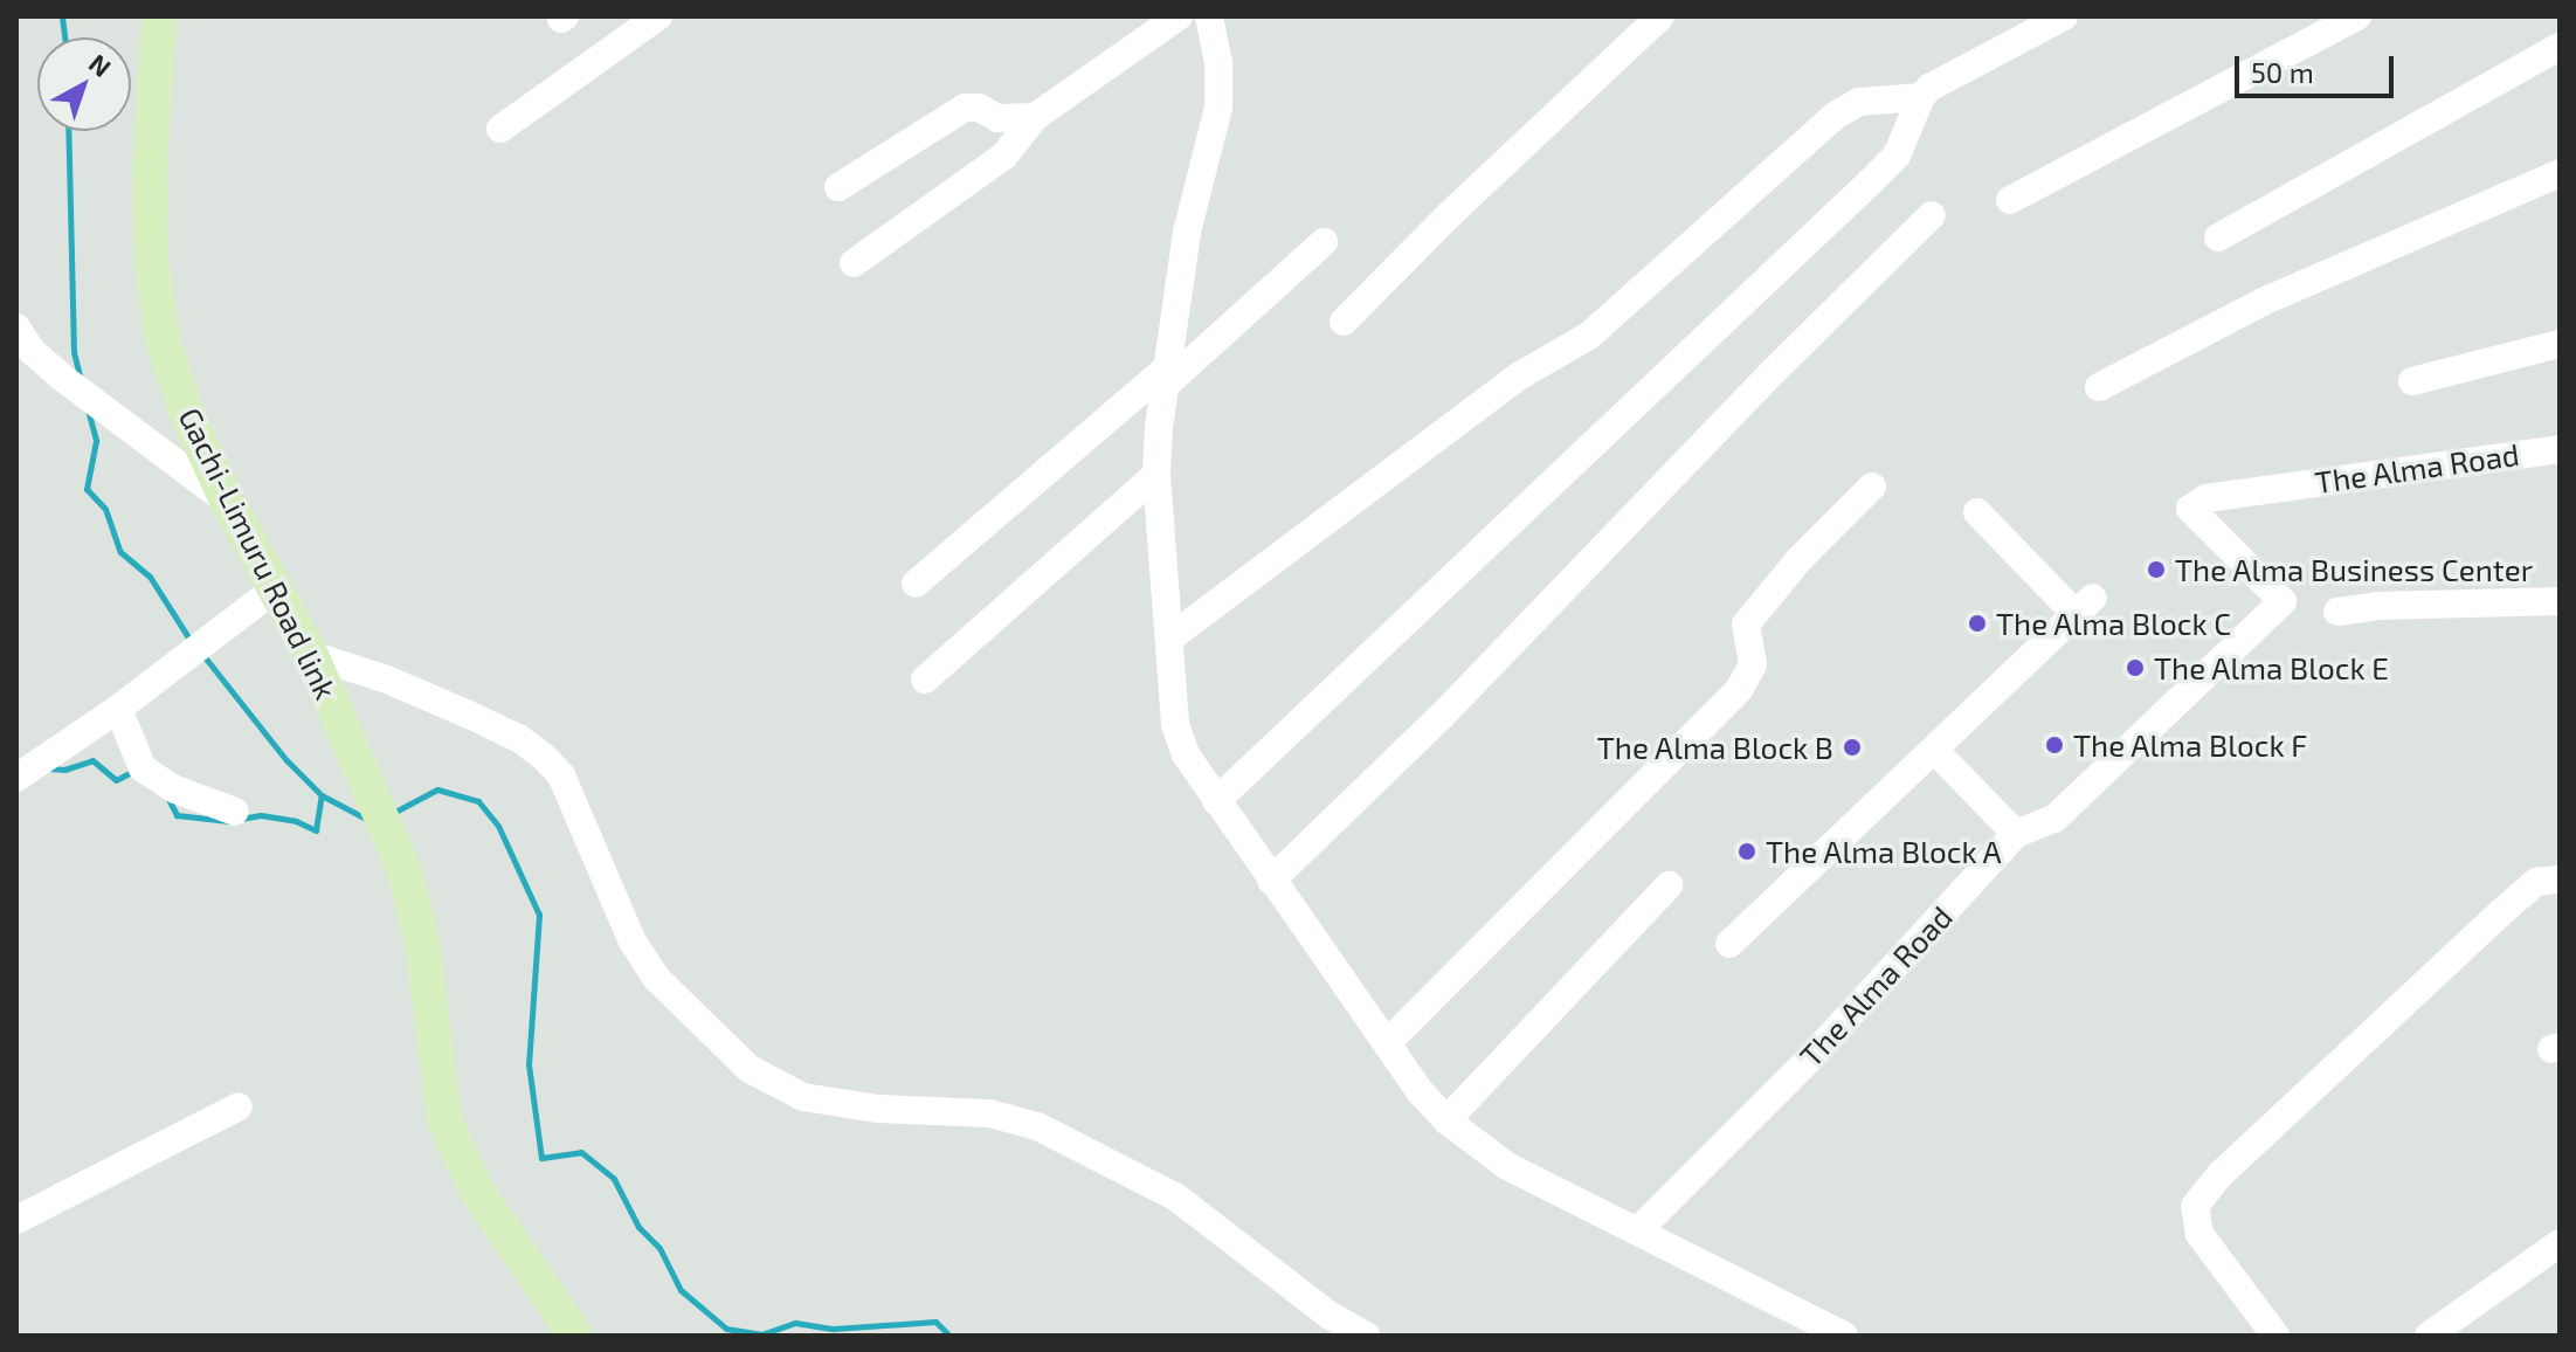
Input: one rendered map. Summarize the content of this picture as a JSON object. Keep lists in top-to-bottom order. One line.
{"streets":{"main road":["Gachi-Limuru Road link"],"street":["The Alma Road"]},"places":["The Alma Business Center","The Alma Block C","The Alma Block E","The Alma Block F","The Alma Block B","The Alma Block A"],"scale_bar":"50 m","north":"top right"}
